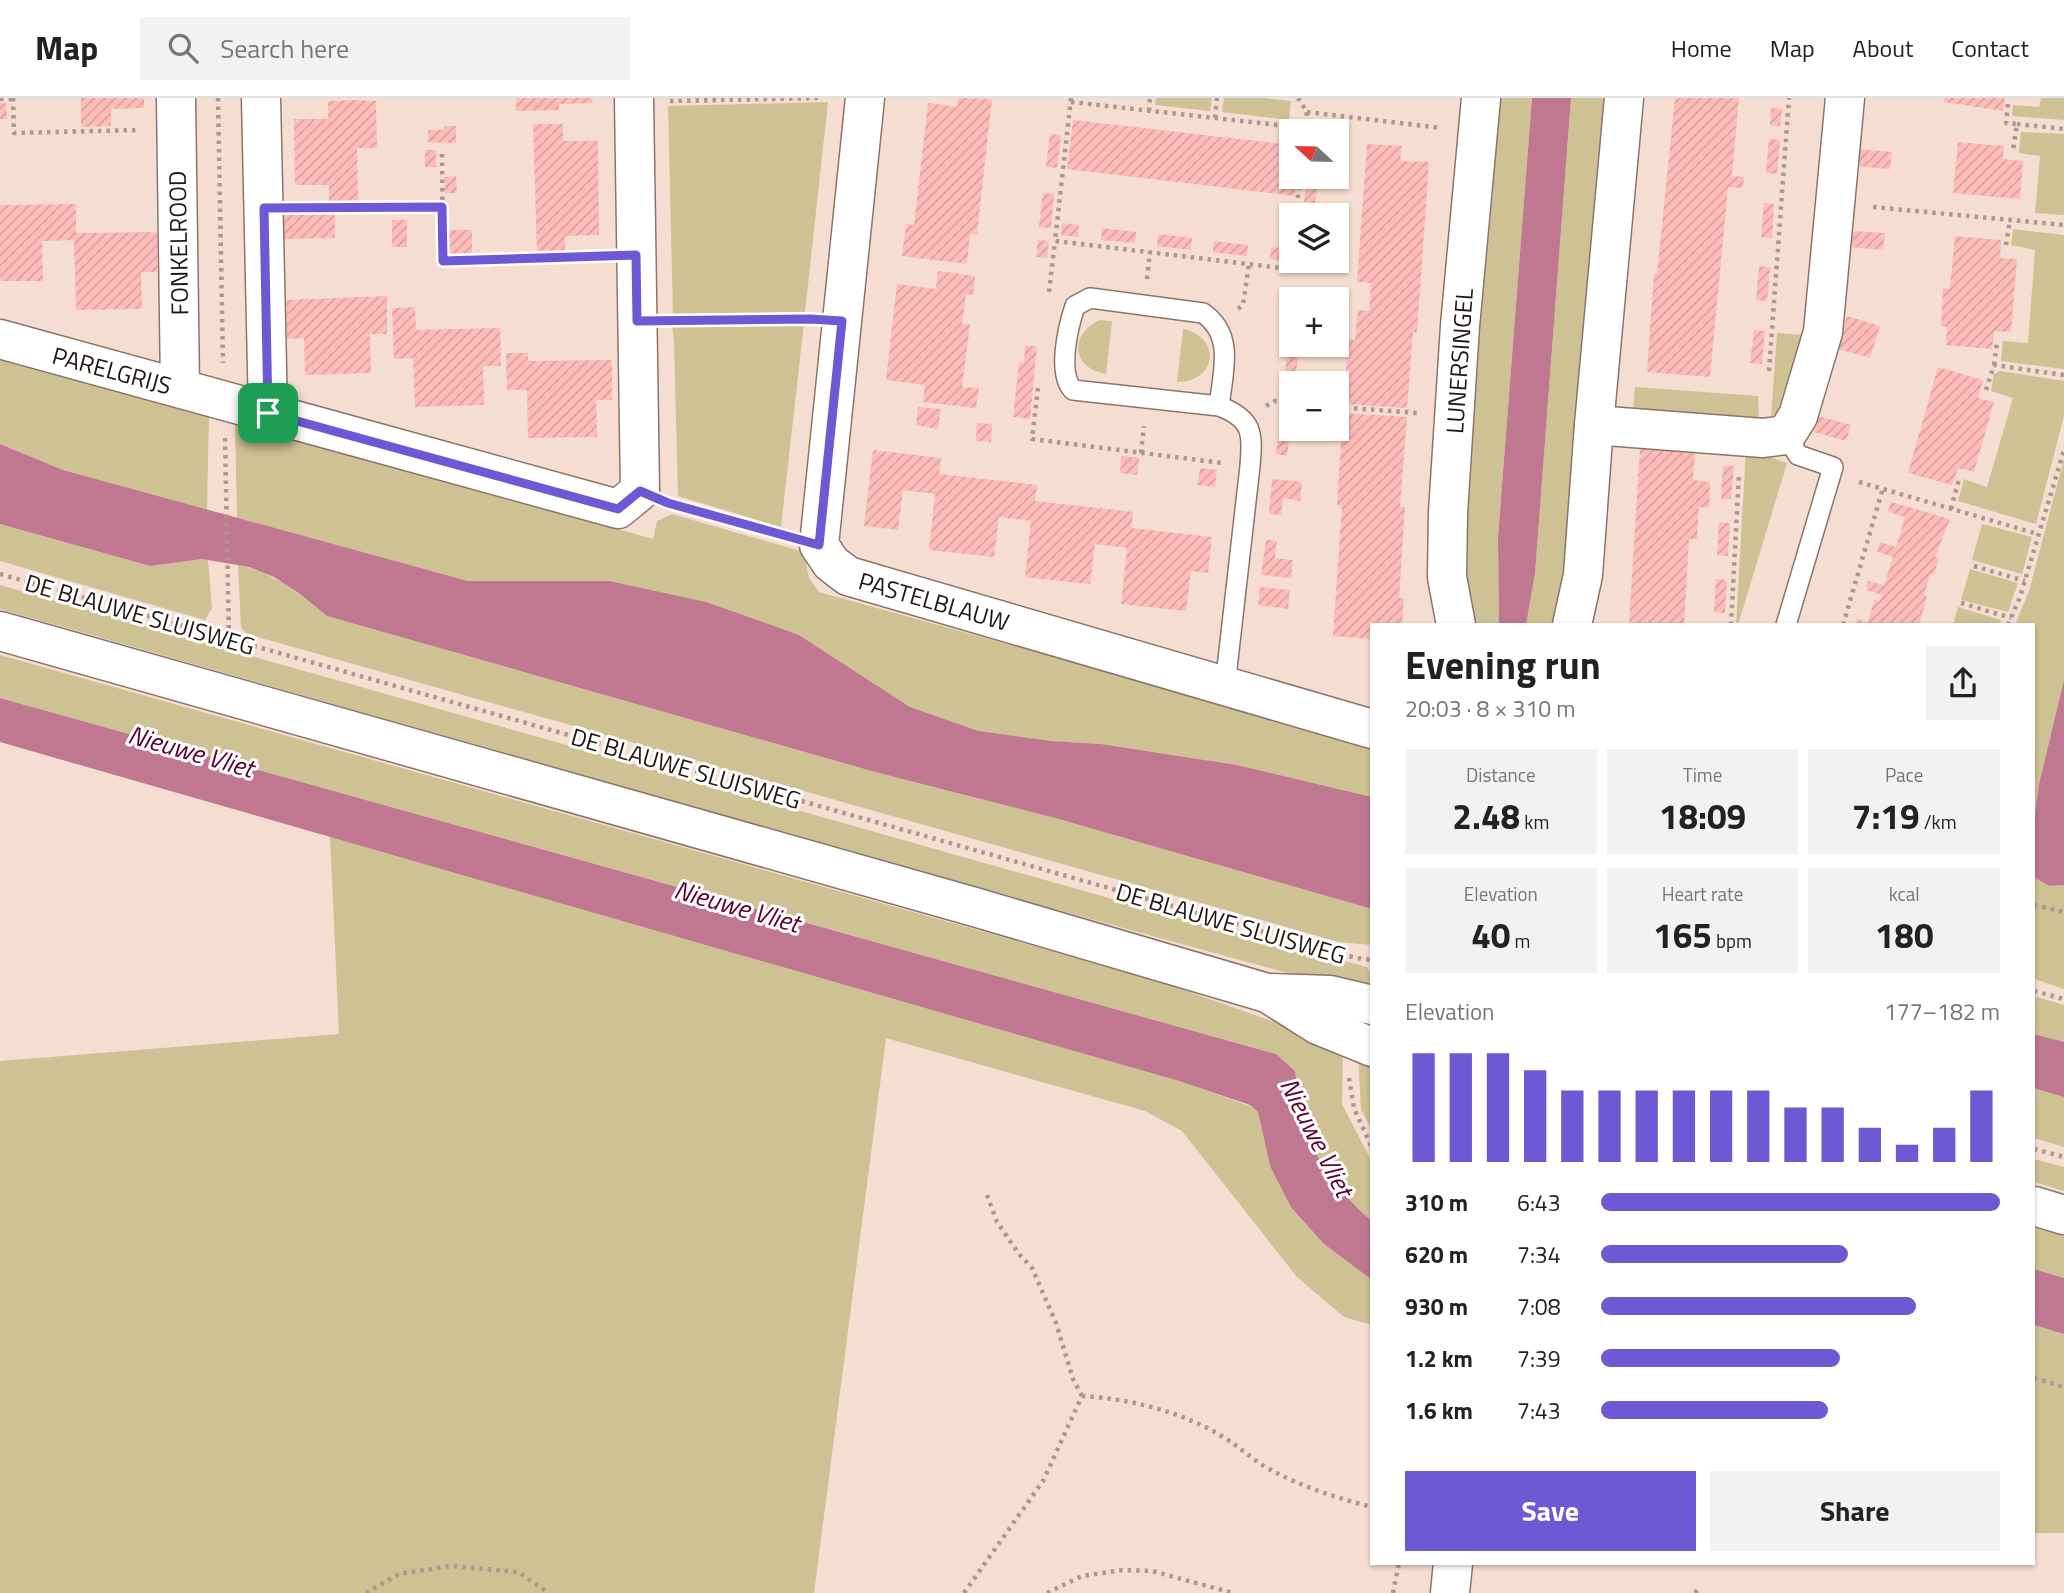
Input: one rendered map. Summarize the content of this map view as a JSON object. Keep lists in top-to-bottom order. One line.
{"streets":{"street":["FONKELROOD","LUNERSINGEL","PARELGRIJS","PASTELBLAUW","DE BLAUWE SLUISWEG"]},"crossings":[["FONKELROOD","PARELGRIJS"]],"water":["Nieuwe Vliet"],"north":"left","page":{"header":"Map","search":"Search here","nav":["Home","Map","About","Contact"],"map_buttons":["+","−"],"heading":["Evening run","20:03 · 8 × 310 m"],"stats":[["Distance","2.48 km"],["Time","18:09"],["Pace","7:19 /km"],["Elevation","40 m"],["Heart rate","165 bpm"],["kcal","180"]],"chart":["Elevation","177–182 m"],"list":[{"name":"310 m","note":"6:43"},{"name":"620 m","note":"7:34"},{"name":"930 m","note":"7:08"},{"name":"1.2 km","note":"7:39"},{"name":"1.6 km","note":"7:43"}],"buttons":["Save","Share"]}}
